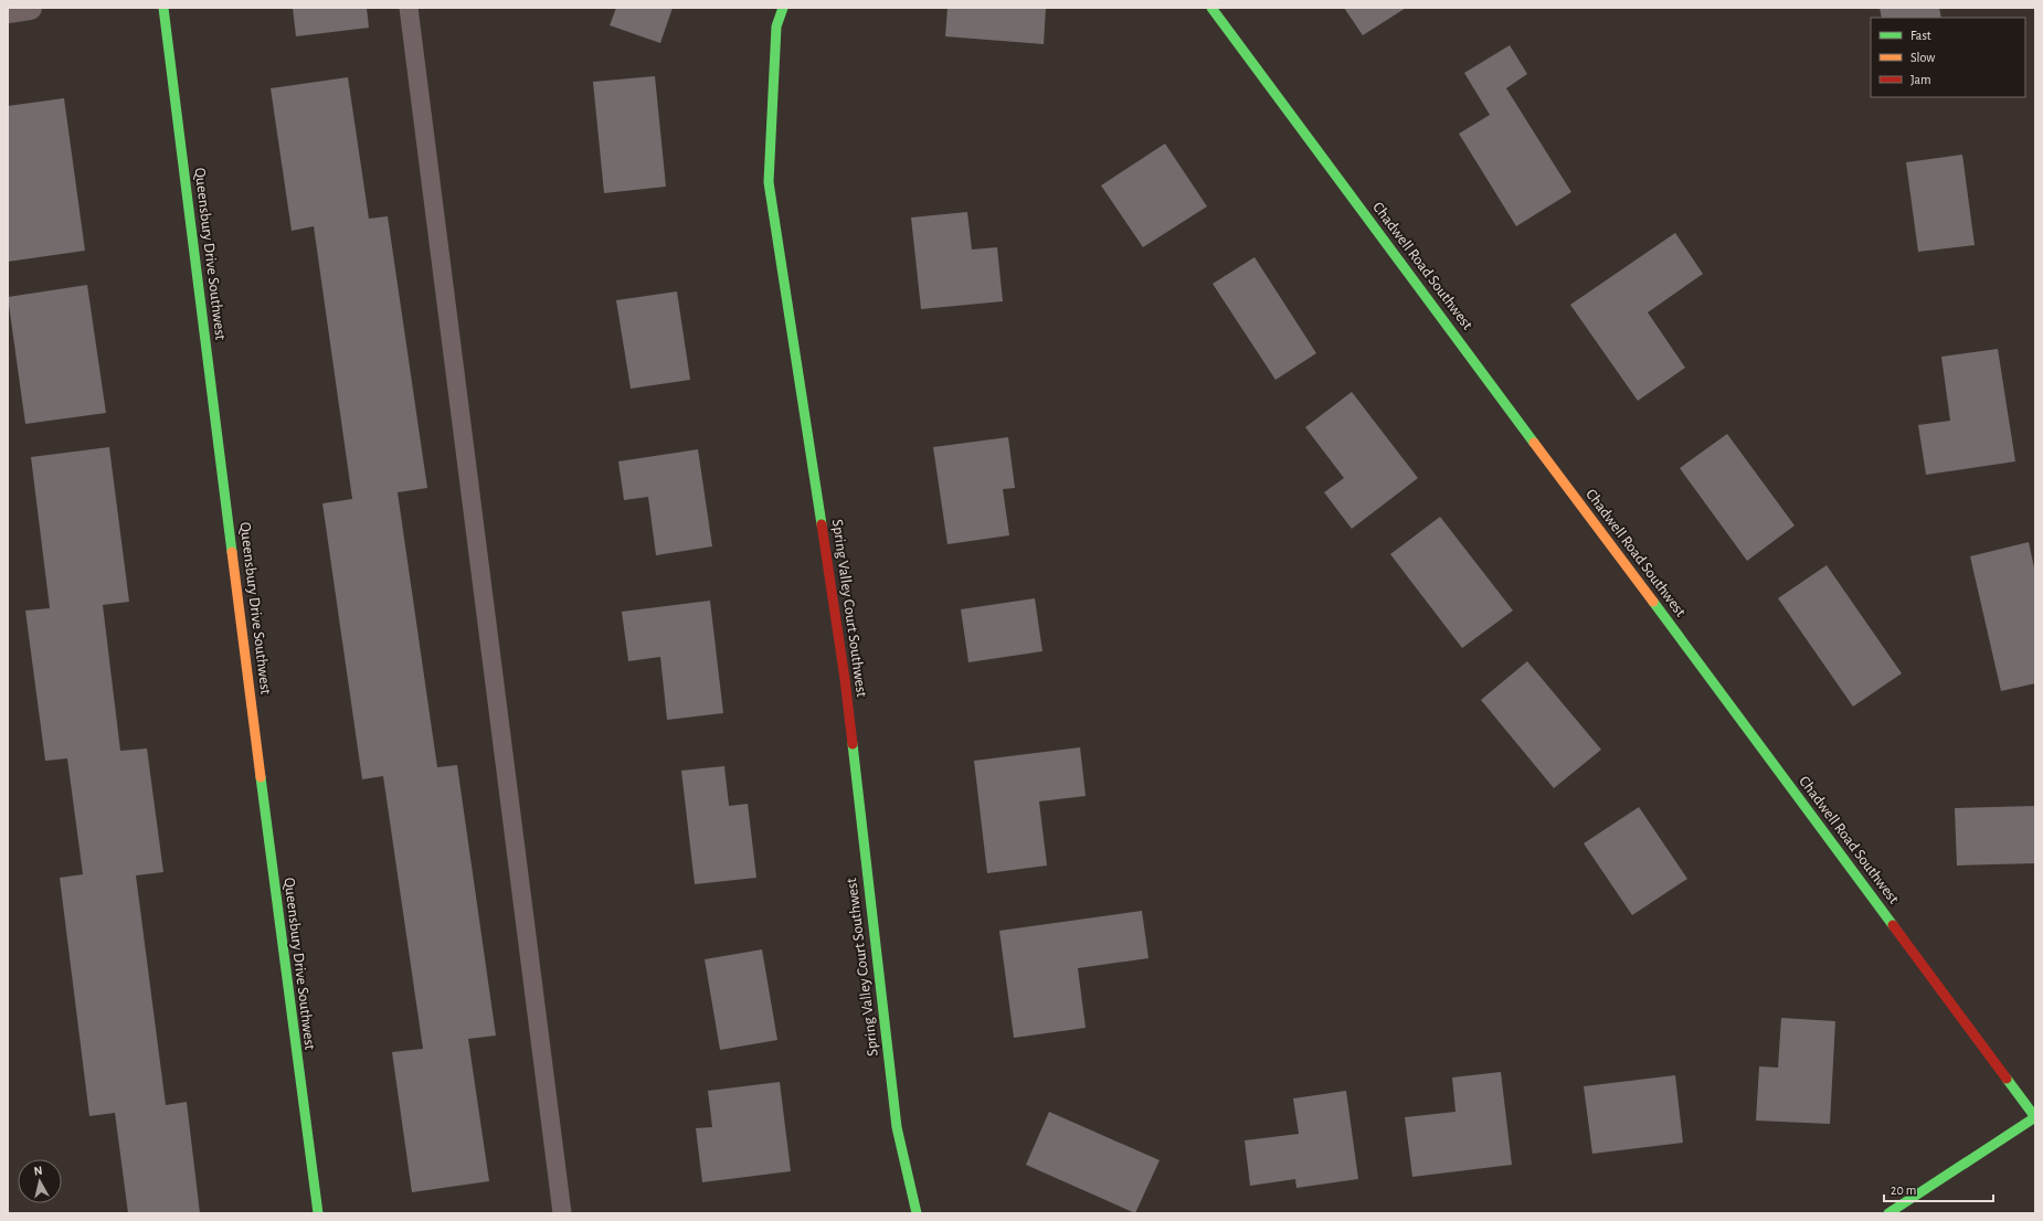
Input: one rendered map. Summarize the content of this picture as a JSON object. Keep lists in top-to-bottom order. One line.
{"streets":{"street":["Queensbury Drive Southwest","Chadwell Road Southwest","Spring Valley Court Southwest"]},"legend":["Fast","Slow","Jam"],"scale_bar":"20 m","north":"top"}
